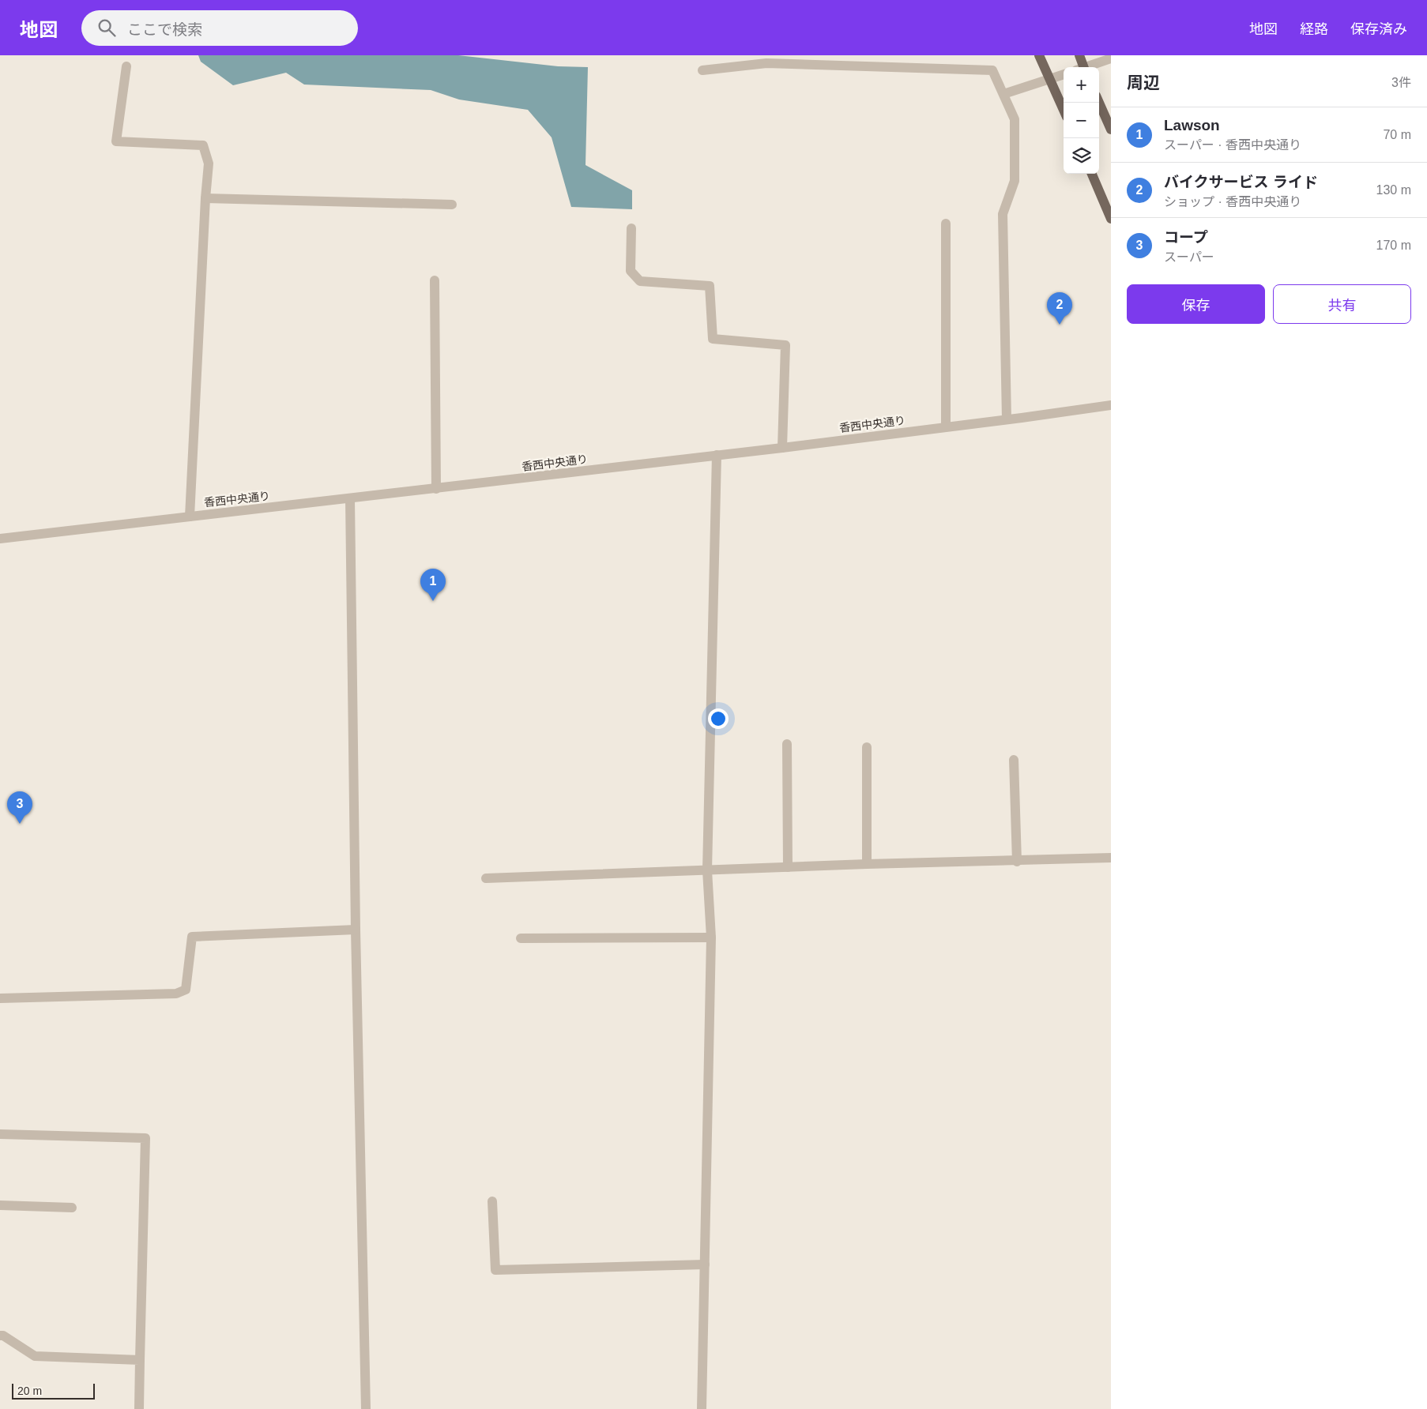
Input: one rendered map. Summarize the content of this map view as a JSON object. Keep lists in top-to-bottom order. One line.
{"streets":{"street":["香西中央通り"]},"scale_bar":"20 m","page":{"header":"地図","search":"ここで検索","nav":["地図","経路","保存済み"],"heading":["周辺","3件"],"map_buttons":["+","−"],"list":[{"mark":"1","name":"Lawson","note":"スーパー · 香西中央通り","value":"70 m"},{"mark":"2","name":"バイクサービス ライド","note":"ショップ · 香西中央通り","value":"130 m"},{"mark":"3","name":"コープ","note":"スーパー","value":"170 m"}],"buttons":["保存","共有"],"pins":["2","1","3"],"scale":"20 m"}}
